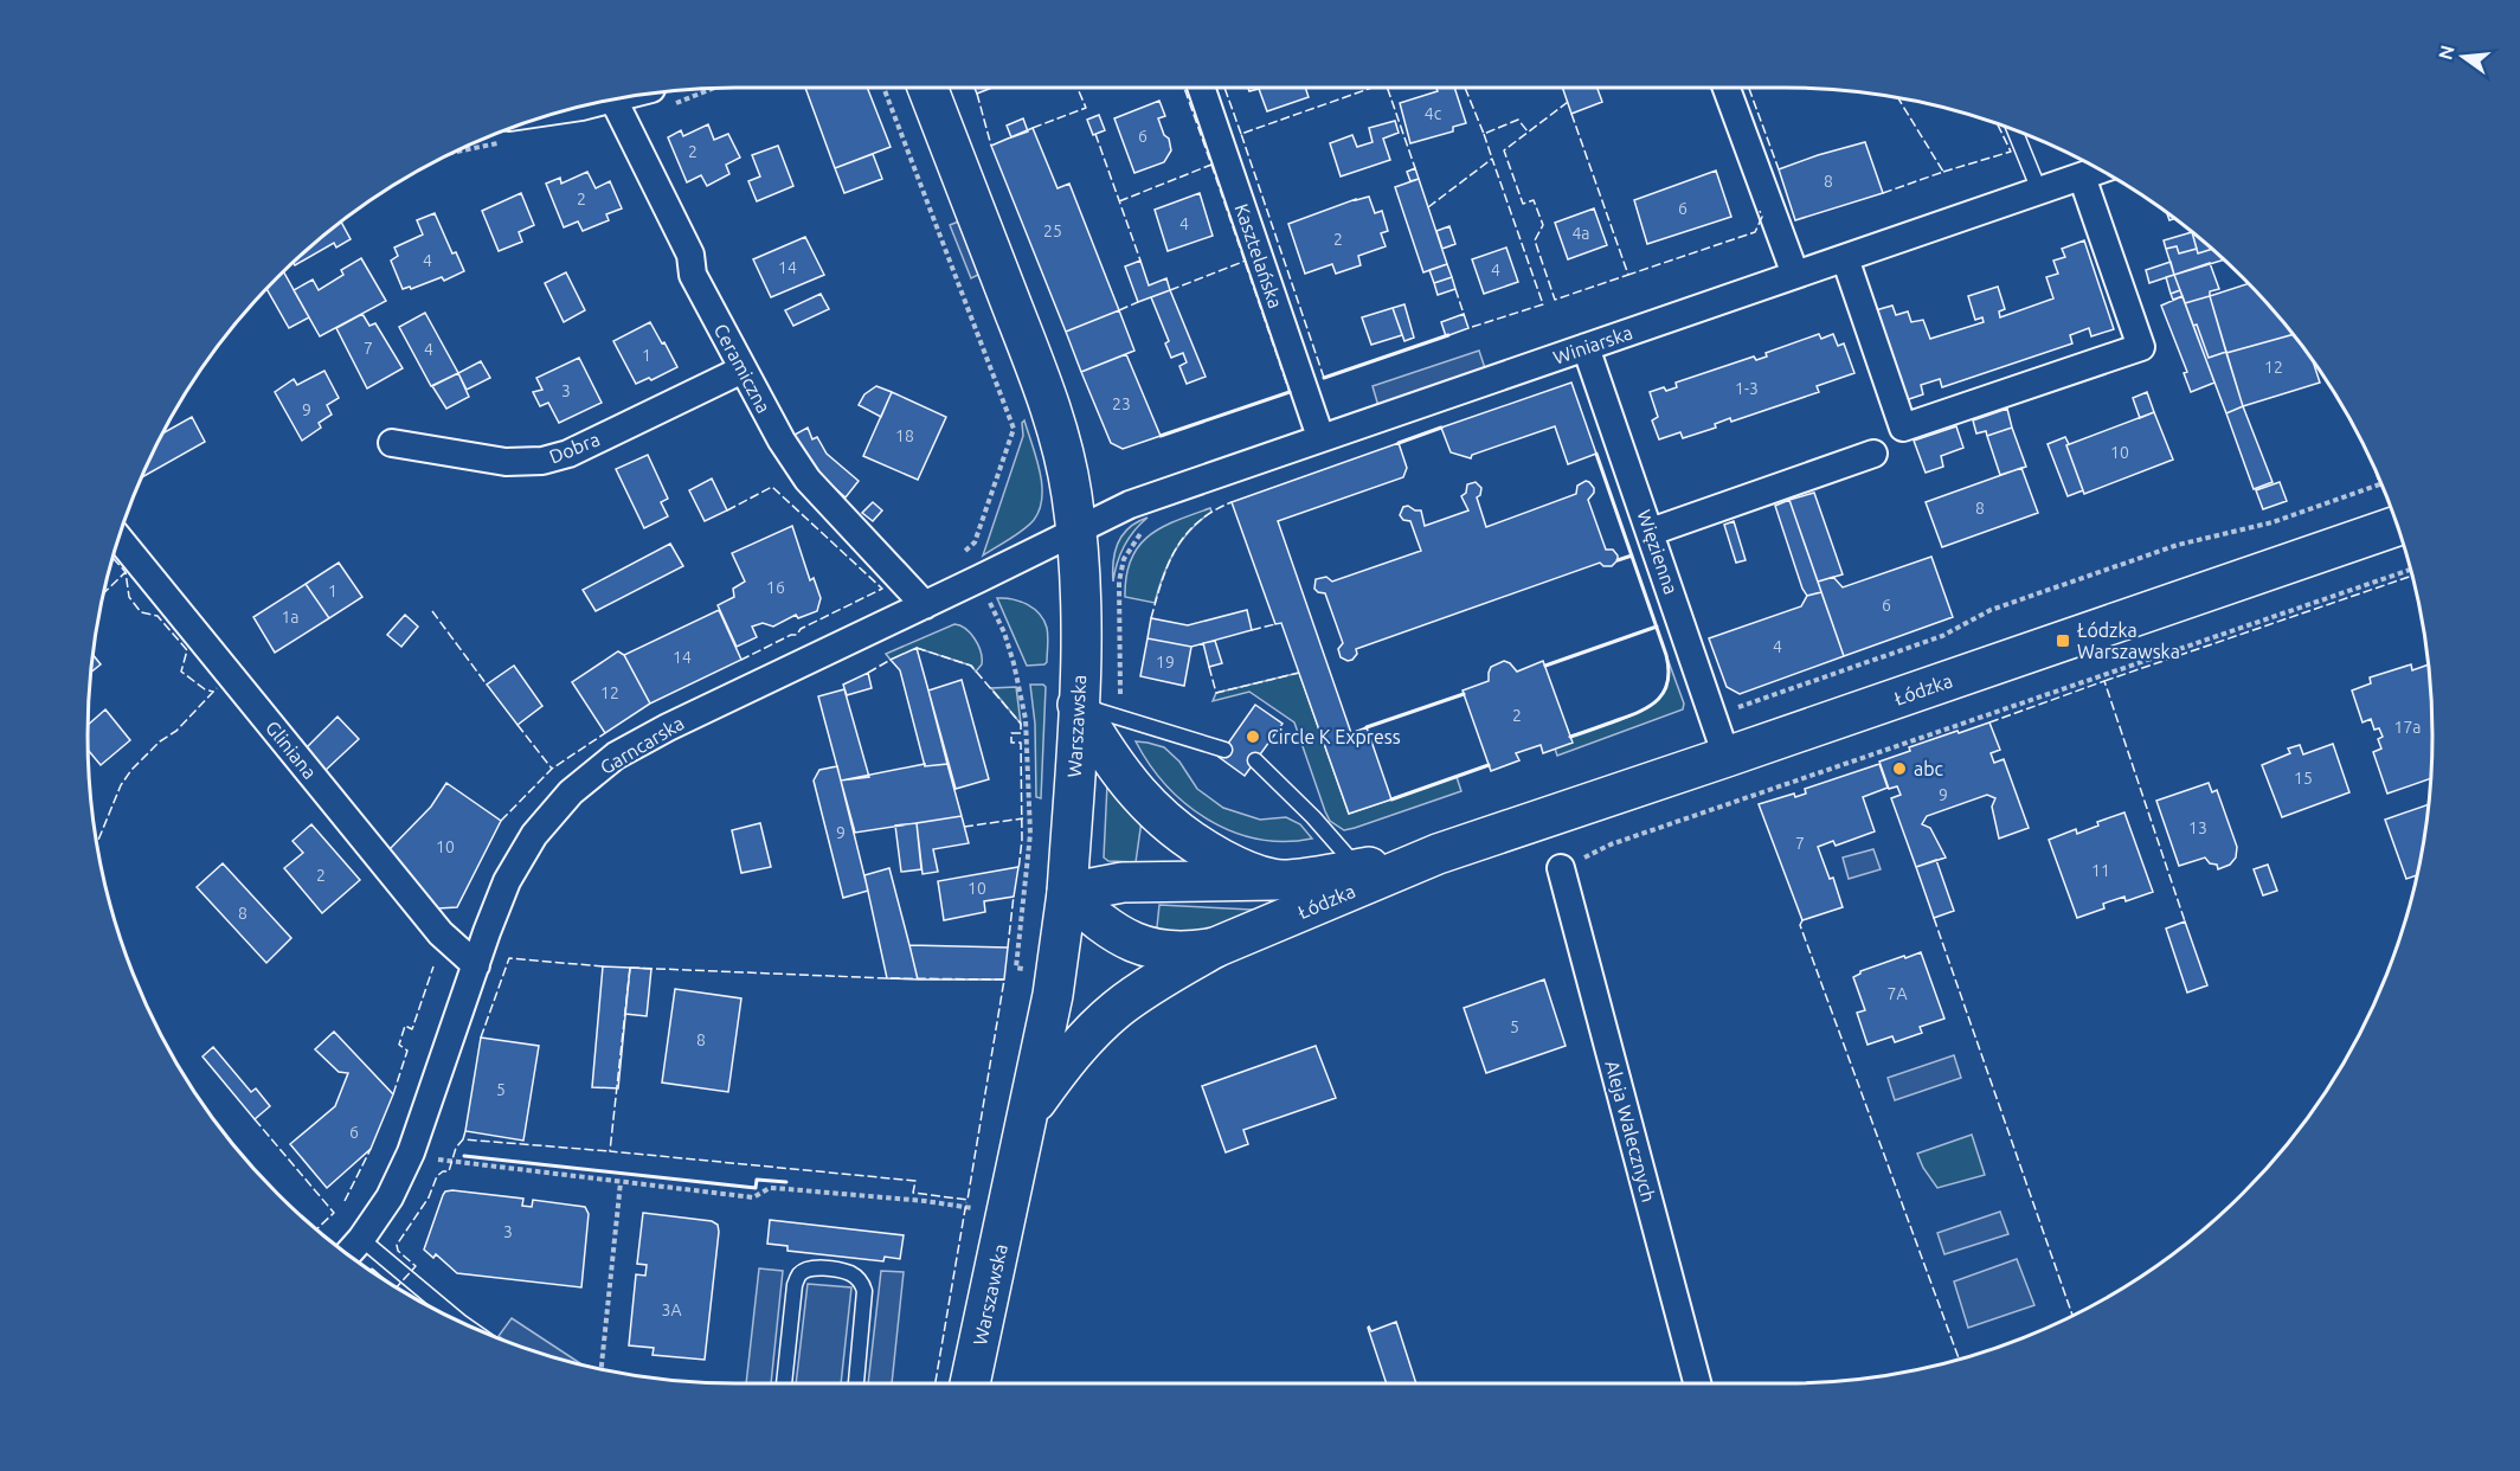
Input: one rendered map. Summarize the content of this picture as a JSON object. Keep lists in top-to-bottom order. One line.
{"streets":{"main road":["Łódzka","Warszawska"],"street":["Kasztelańska","Winiarska","Ceramiczna","Dobra","Więzienna","Garncarska","Gliniana","Aleja Walecznych"]},"crossings":[["Kasztelańska","Winiarska"],["Winiarska","Więzienna"],["Winiarska","Warszawska"],["Winiarska","Garncarska"],["Ceramiczna","Dobra"],["Ceramiczna","Garncarska"],["Więzienna","Łódzka"],["Łódzka","Warszawska"],["Warszawska","Garncarska"],["Garncarska","Gliniana"]],"places":{"transit":["Łódzka Warszawska"],"other":["Circle K Express","abc"]},"house_numbers":["4c","6","2","8","2","6","4","25","4a","2","4","14","4","7","4","1","12","1-3","3","23","9","18","10","8","16","1","6","1a","4","14","19","12","2","17a","15","9","13","9","7","10","11","2","10","8","7A","5","8","5","6","3","3A"],"north":"left"}
